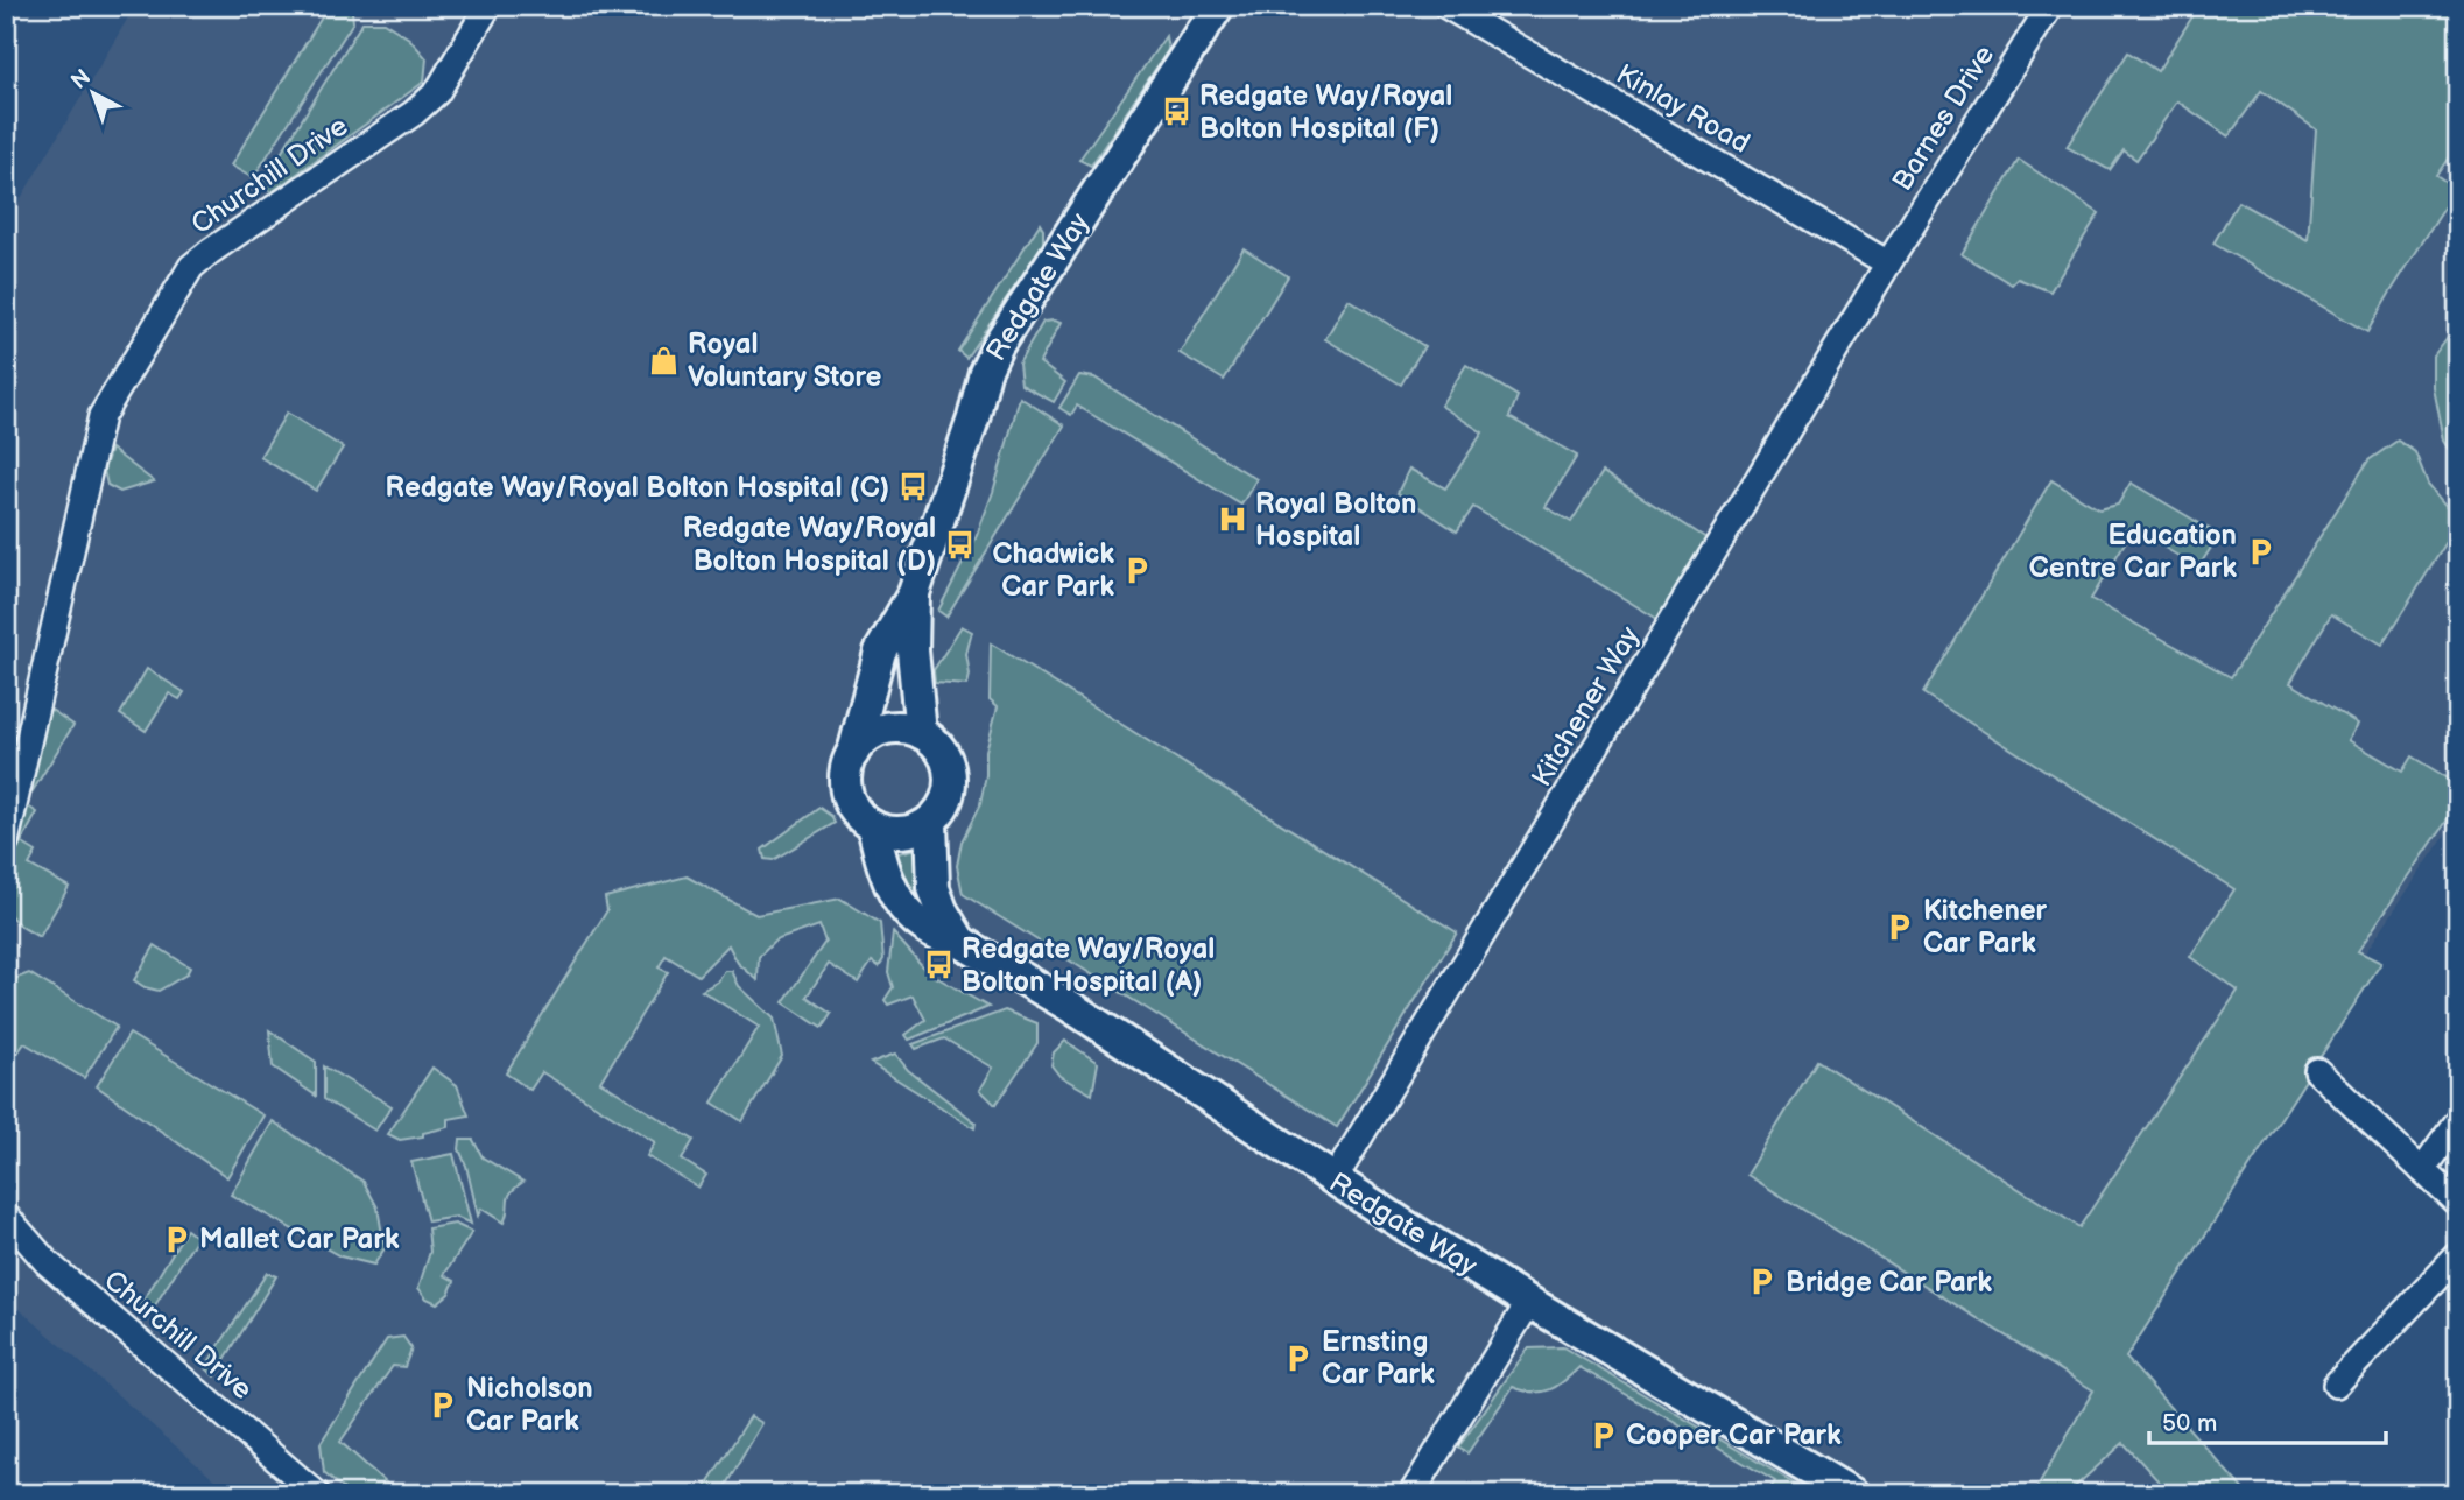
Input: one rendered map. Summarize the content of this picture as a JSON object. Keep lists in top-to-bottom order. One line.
{"streets":{"street":["Kinlay Road","Barnes Drive","Churchill Drive","Redgate Way","Kitchener Way"]},"crossings":[["Kinlay Road","Barnes Drive"],["Kinlay Road","Kitchener Way"],["Barnes Drive","Kitchener Way"],["Redgate Way","Kitchener Way"]],"places":{"bus stop":["Redgate Way/Royal Bolton Hospital (F)","Redgate Way/Royal Bolton Hospital (C)","Redgate Way/Royal Bolton Hospital (D)","Redgate Way/Royal Bolton Hospital (A)"],"shop":["Royal Voluntary Store"],"hospital":["Royal Bolton Hospital"],"parking":["Education Centre Car Park","Chadwick Car Park","Kitchener Car Park","Mallet Car Park","Bridge Car Park","Ernsting Car Park","Nicholson Car Park","Cooper Car Park"]},"scale_bar":"50 m","north":"top left"}
